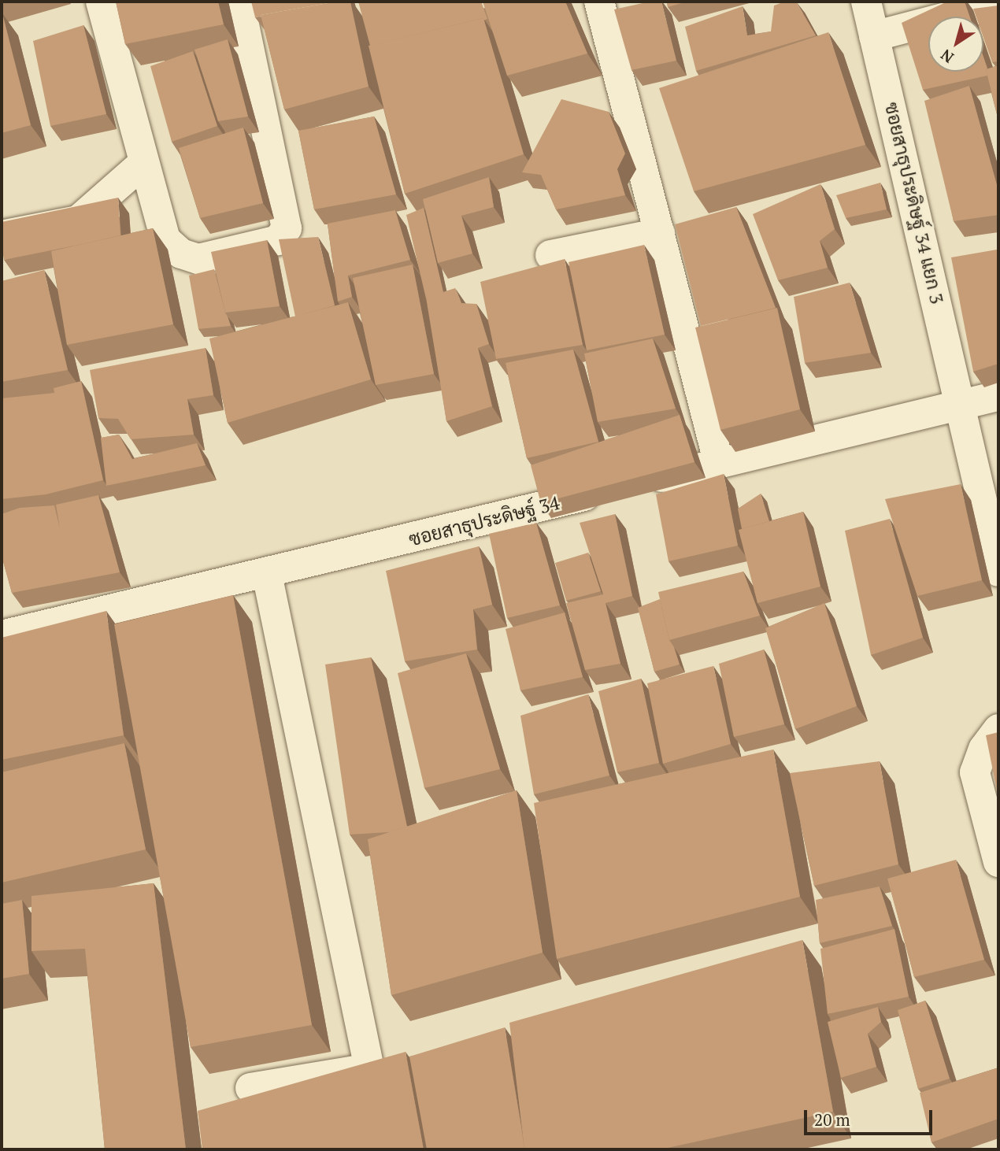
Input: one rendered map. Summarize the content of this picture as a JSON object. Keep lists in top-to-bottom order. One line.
{"streets":{"street":["ซอยสาธุประดิษฐ์ 34 แยก 3","ซอยสาธุประดิษฐ์ 34"]},"crossings":[["ซอยสาธุประดิษฐ์ 34 แยก 3","ซอยสาธุประดิษฐ์ 34"]],"scale_bar":"20 m","north":"bottom left"}
